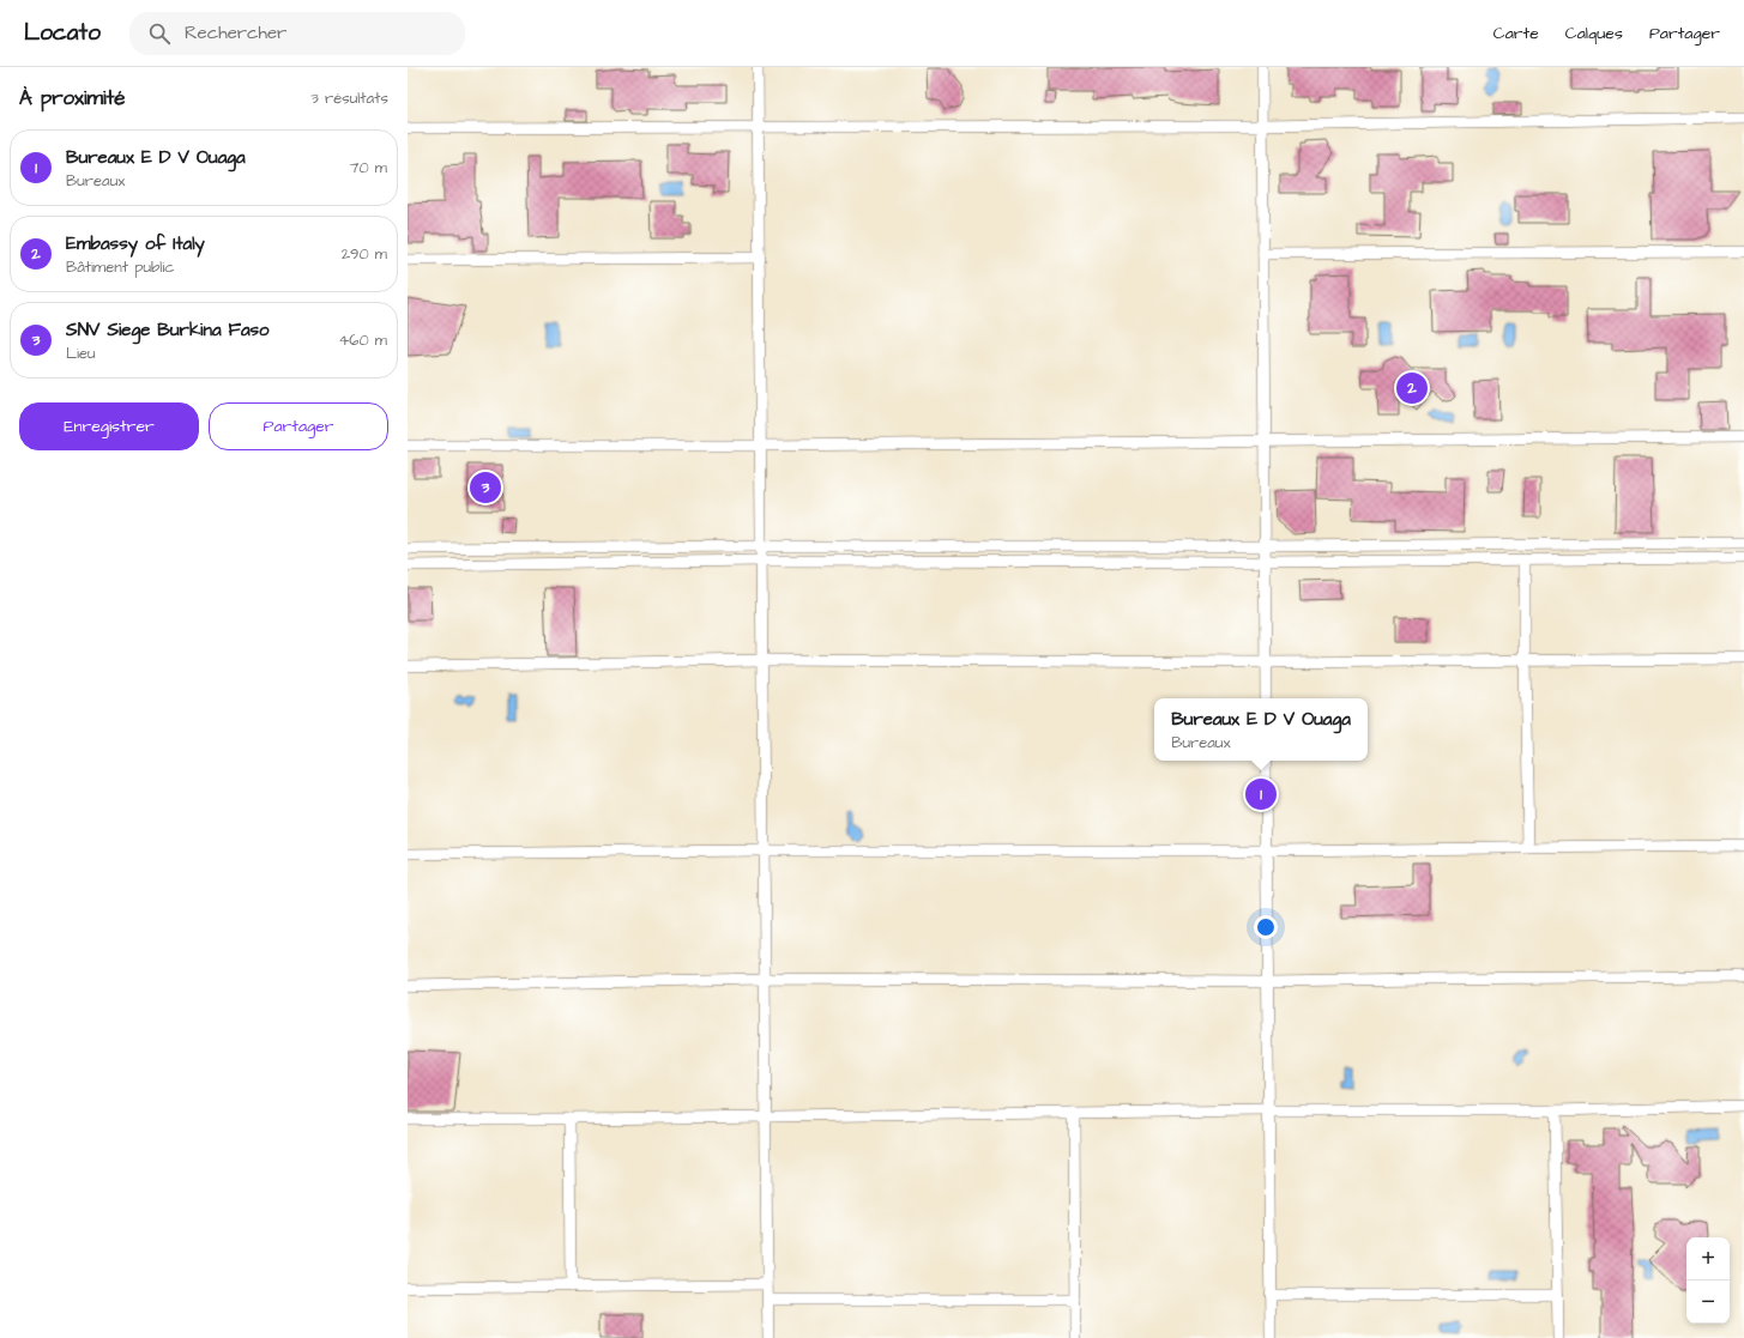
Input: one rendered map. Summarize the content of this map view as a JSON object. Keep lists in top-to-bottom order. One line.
{"page":{"header":"Locato","search":"Rechercher","nav":["Carte","Calques","Partager"],"heading":["À proximité","3 résultats"],"list":[{"mark":"1","name":"Bureaux E D V Ouaga","note":"Bureaux","value":"70 m"},{"mark":"2","name":"Embassy of Italy","note":"Bâtiment public","value":"290 m"},{"mark":"3","name":"SNV Siege Burkina Faso","note":"Lieu","value":"460 m"}],"pins":["2","3","1"],"buttons":["Enregistrer","Partager"],"popup":["Bureaux E D V Ouaga","Bureaux"],"map_buttons":["+","−"]}}
